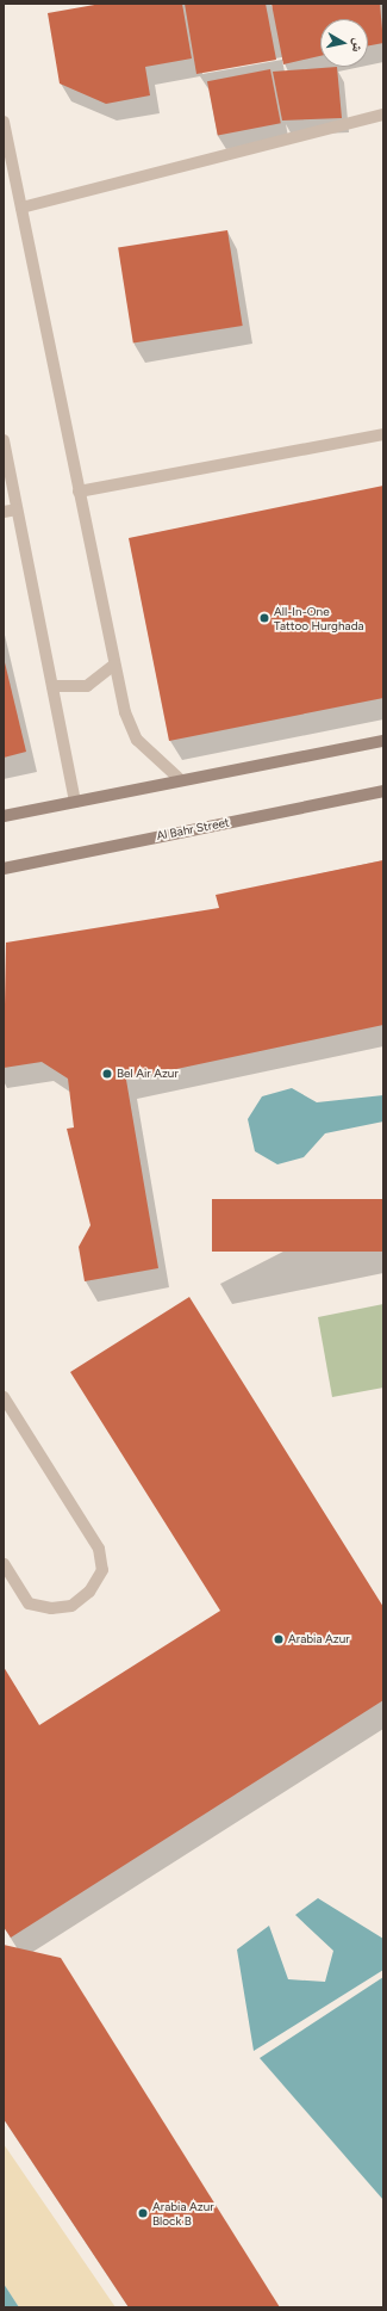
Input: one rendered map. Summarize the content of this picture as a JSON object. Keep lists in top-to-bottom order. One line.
{"streets":{"main road":["Al Bahr Street"]},"places":["All-In-One Tattoo Hurghada","Bel Air Azur","Arabia Azur","Arabia Azur Block B"],"north":"right"}
